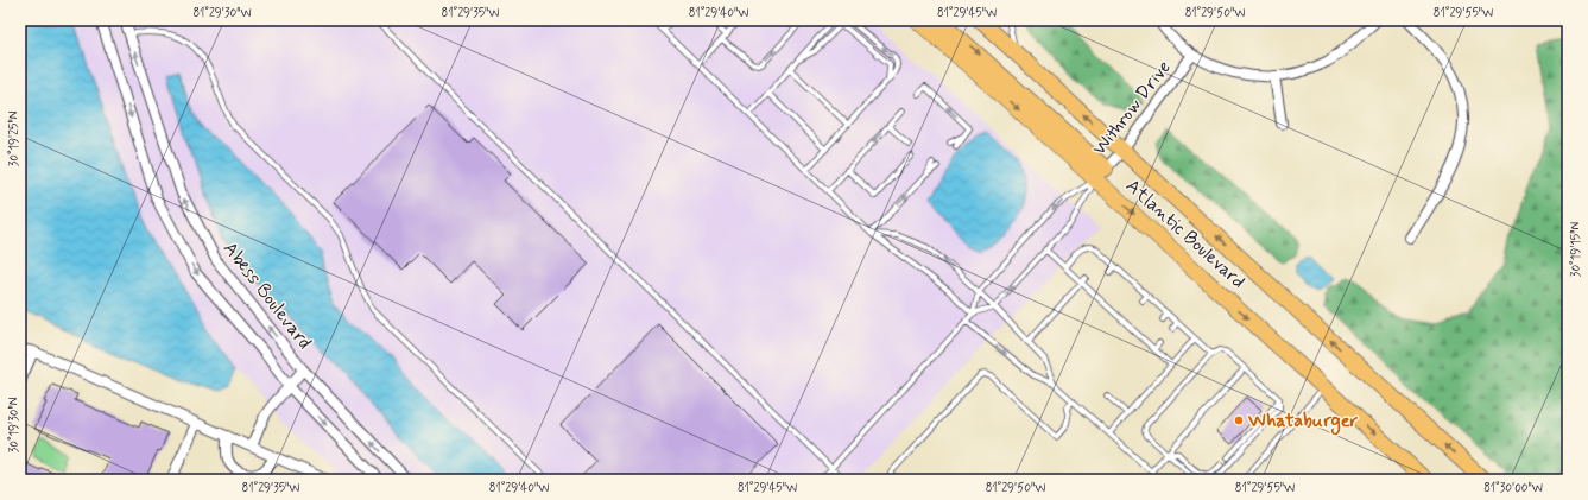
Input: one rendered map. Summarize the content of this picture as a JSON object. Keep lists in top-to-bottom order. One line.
{"streets":{"highway":["Atlantic Boulevard"],"street":["Withrow Drive","Abess Boulevard"]},"crossings":[["Withrow Drive","Atlantic Boulevard"]],"places":["Whataburger"],"coordinates":["81°29'30\"W","81°29'35\"W","81°29'40\"W","81°29'45\"W","81°29'50\"W","81°29'55\"W","30°19'25\"N","30°19'15\"N","30°19'30\"N","81°30'00\"W"]}
